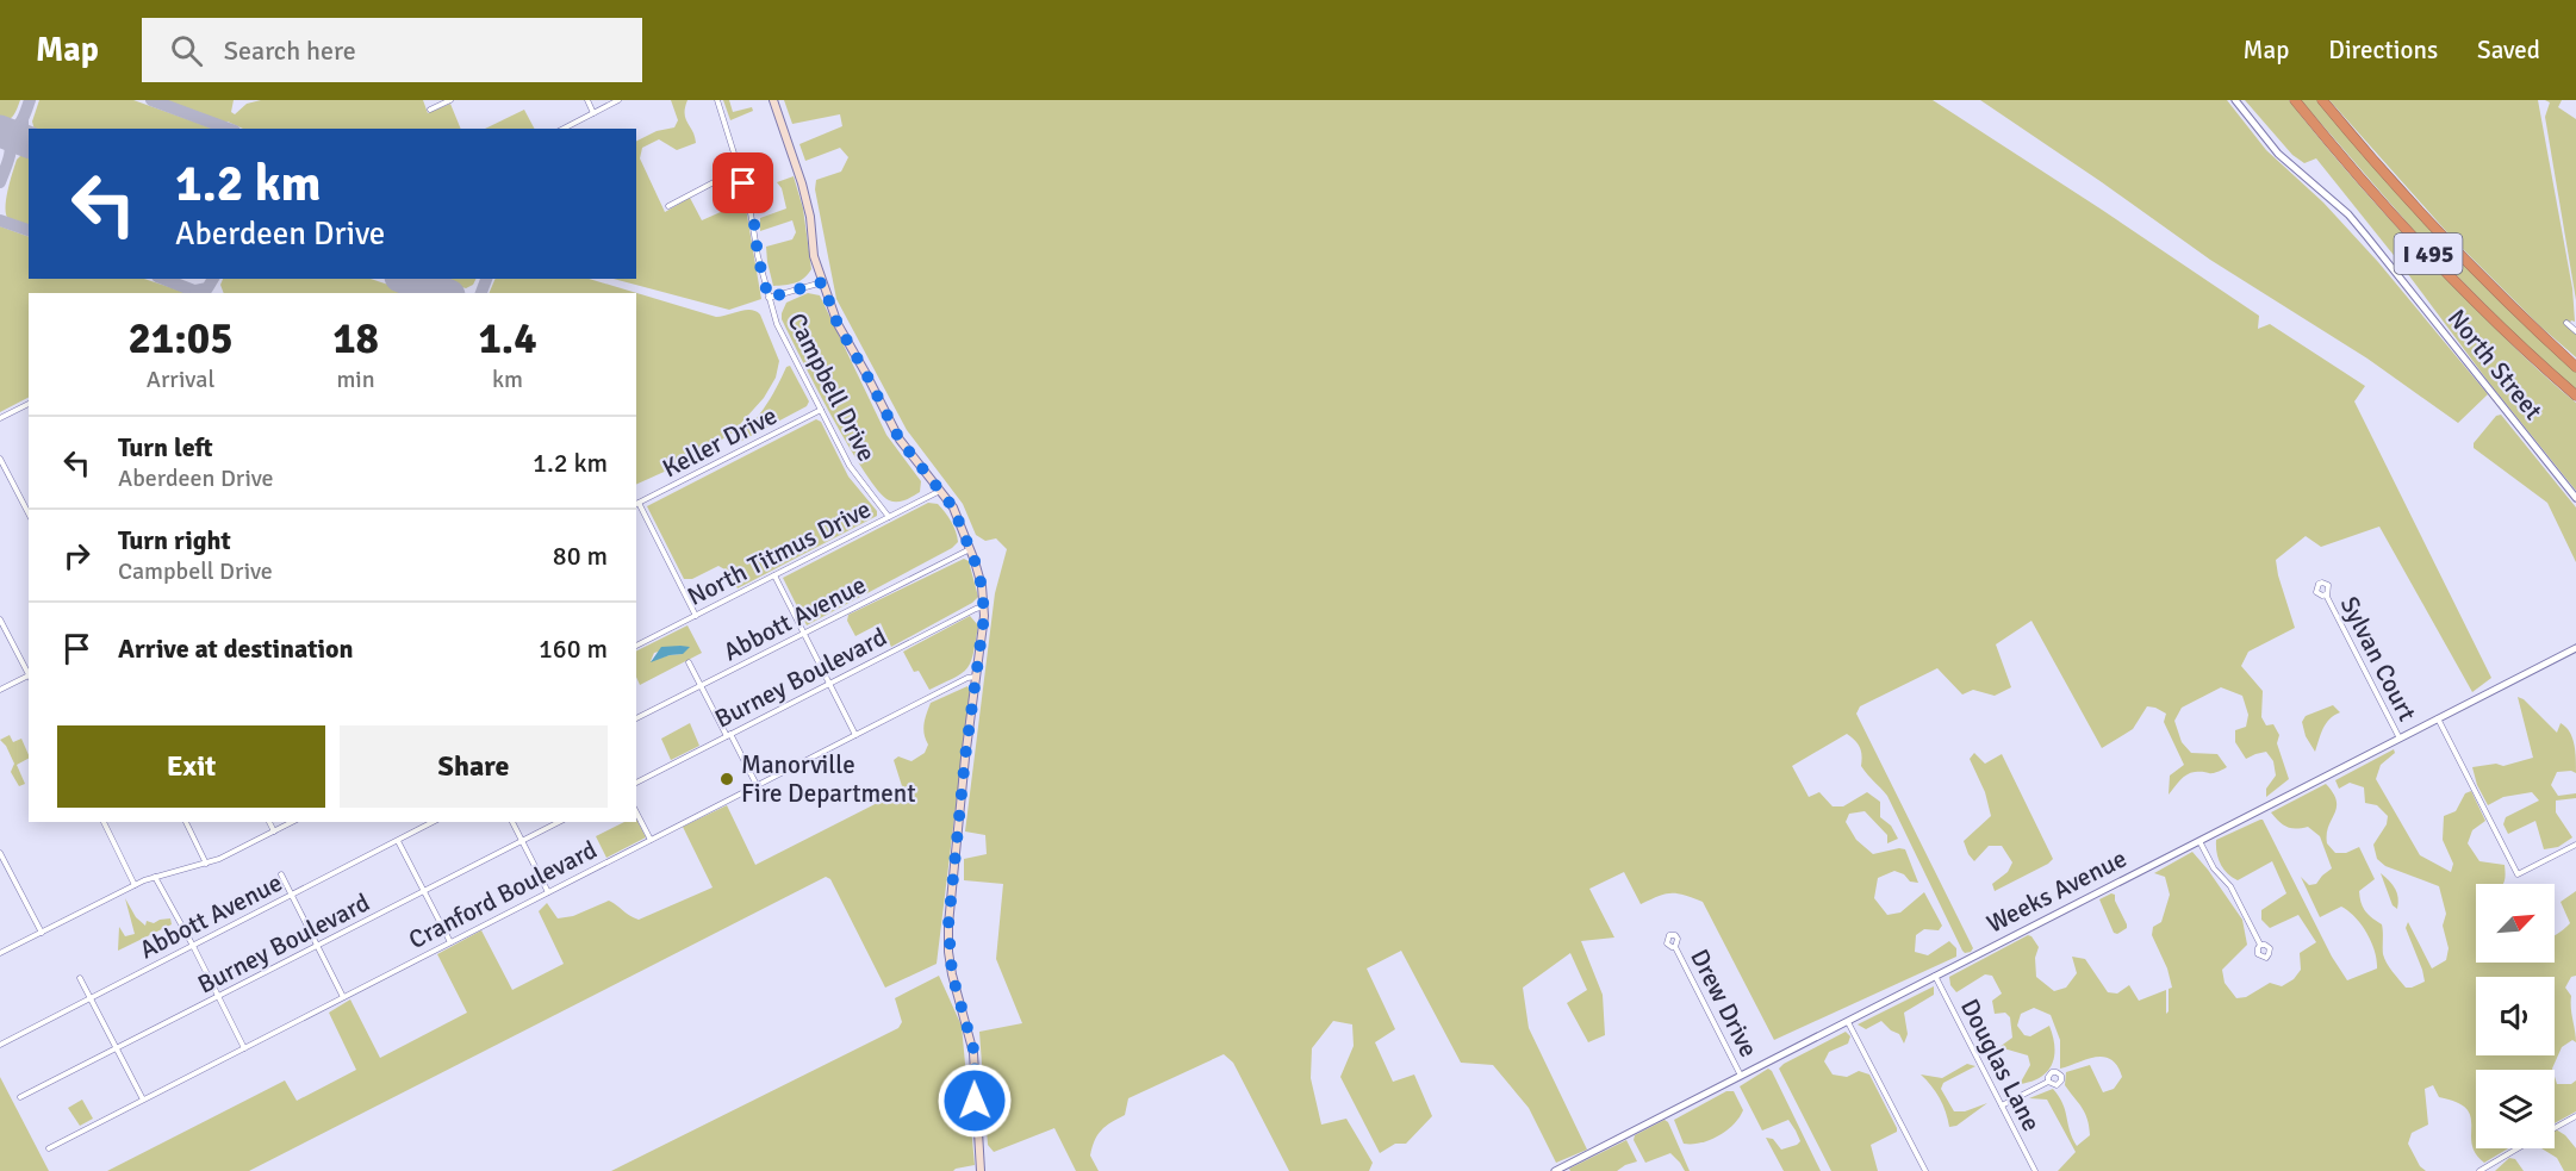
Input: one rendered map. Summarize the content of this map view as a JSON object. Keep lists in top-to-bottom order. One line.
{"streets":{"highway":["I 495"],"street":["North Street","Campbell Drive","Keller Drive","North Titmus Drive","Abbott Avenue","Sylvan Court","Burney Boulevard","Weeks Avenue","Cranford Boulevard","Drew Drive","Douglas Lane"]},"crossings":[["Campbell Drive","Keller Drive"],["Campbell Drive","North Titmus Drive"],["Sylvan Court","Weeks Avenue"],["Weeks Avenue","Drew Drive"],["Weeks Avenue","Douglas Lane"]],"places":["Manorville Fire Department"],"north":"top right","page":{"header":"Map","search":"Search here","nav":["Map","Directions","Saved"],"turn":["1.2 km","Aberdeen Drive"],"eta":["21:05","Arrival","18","min","1.4","km"],"list":[{"name":"Turn left","note":"Aberdeen Drive","value":"1.2 km"},{"name":"Turn right","note":"Campbell Drive","value":"80 m"},{"name":"Arrive at destination","value":"160 m"}],"buttons":["Exit","Share"]}}
